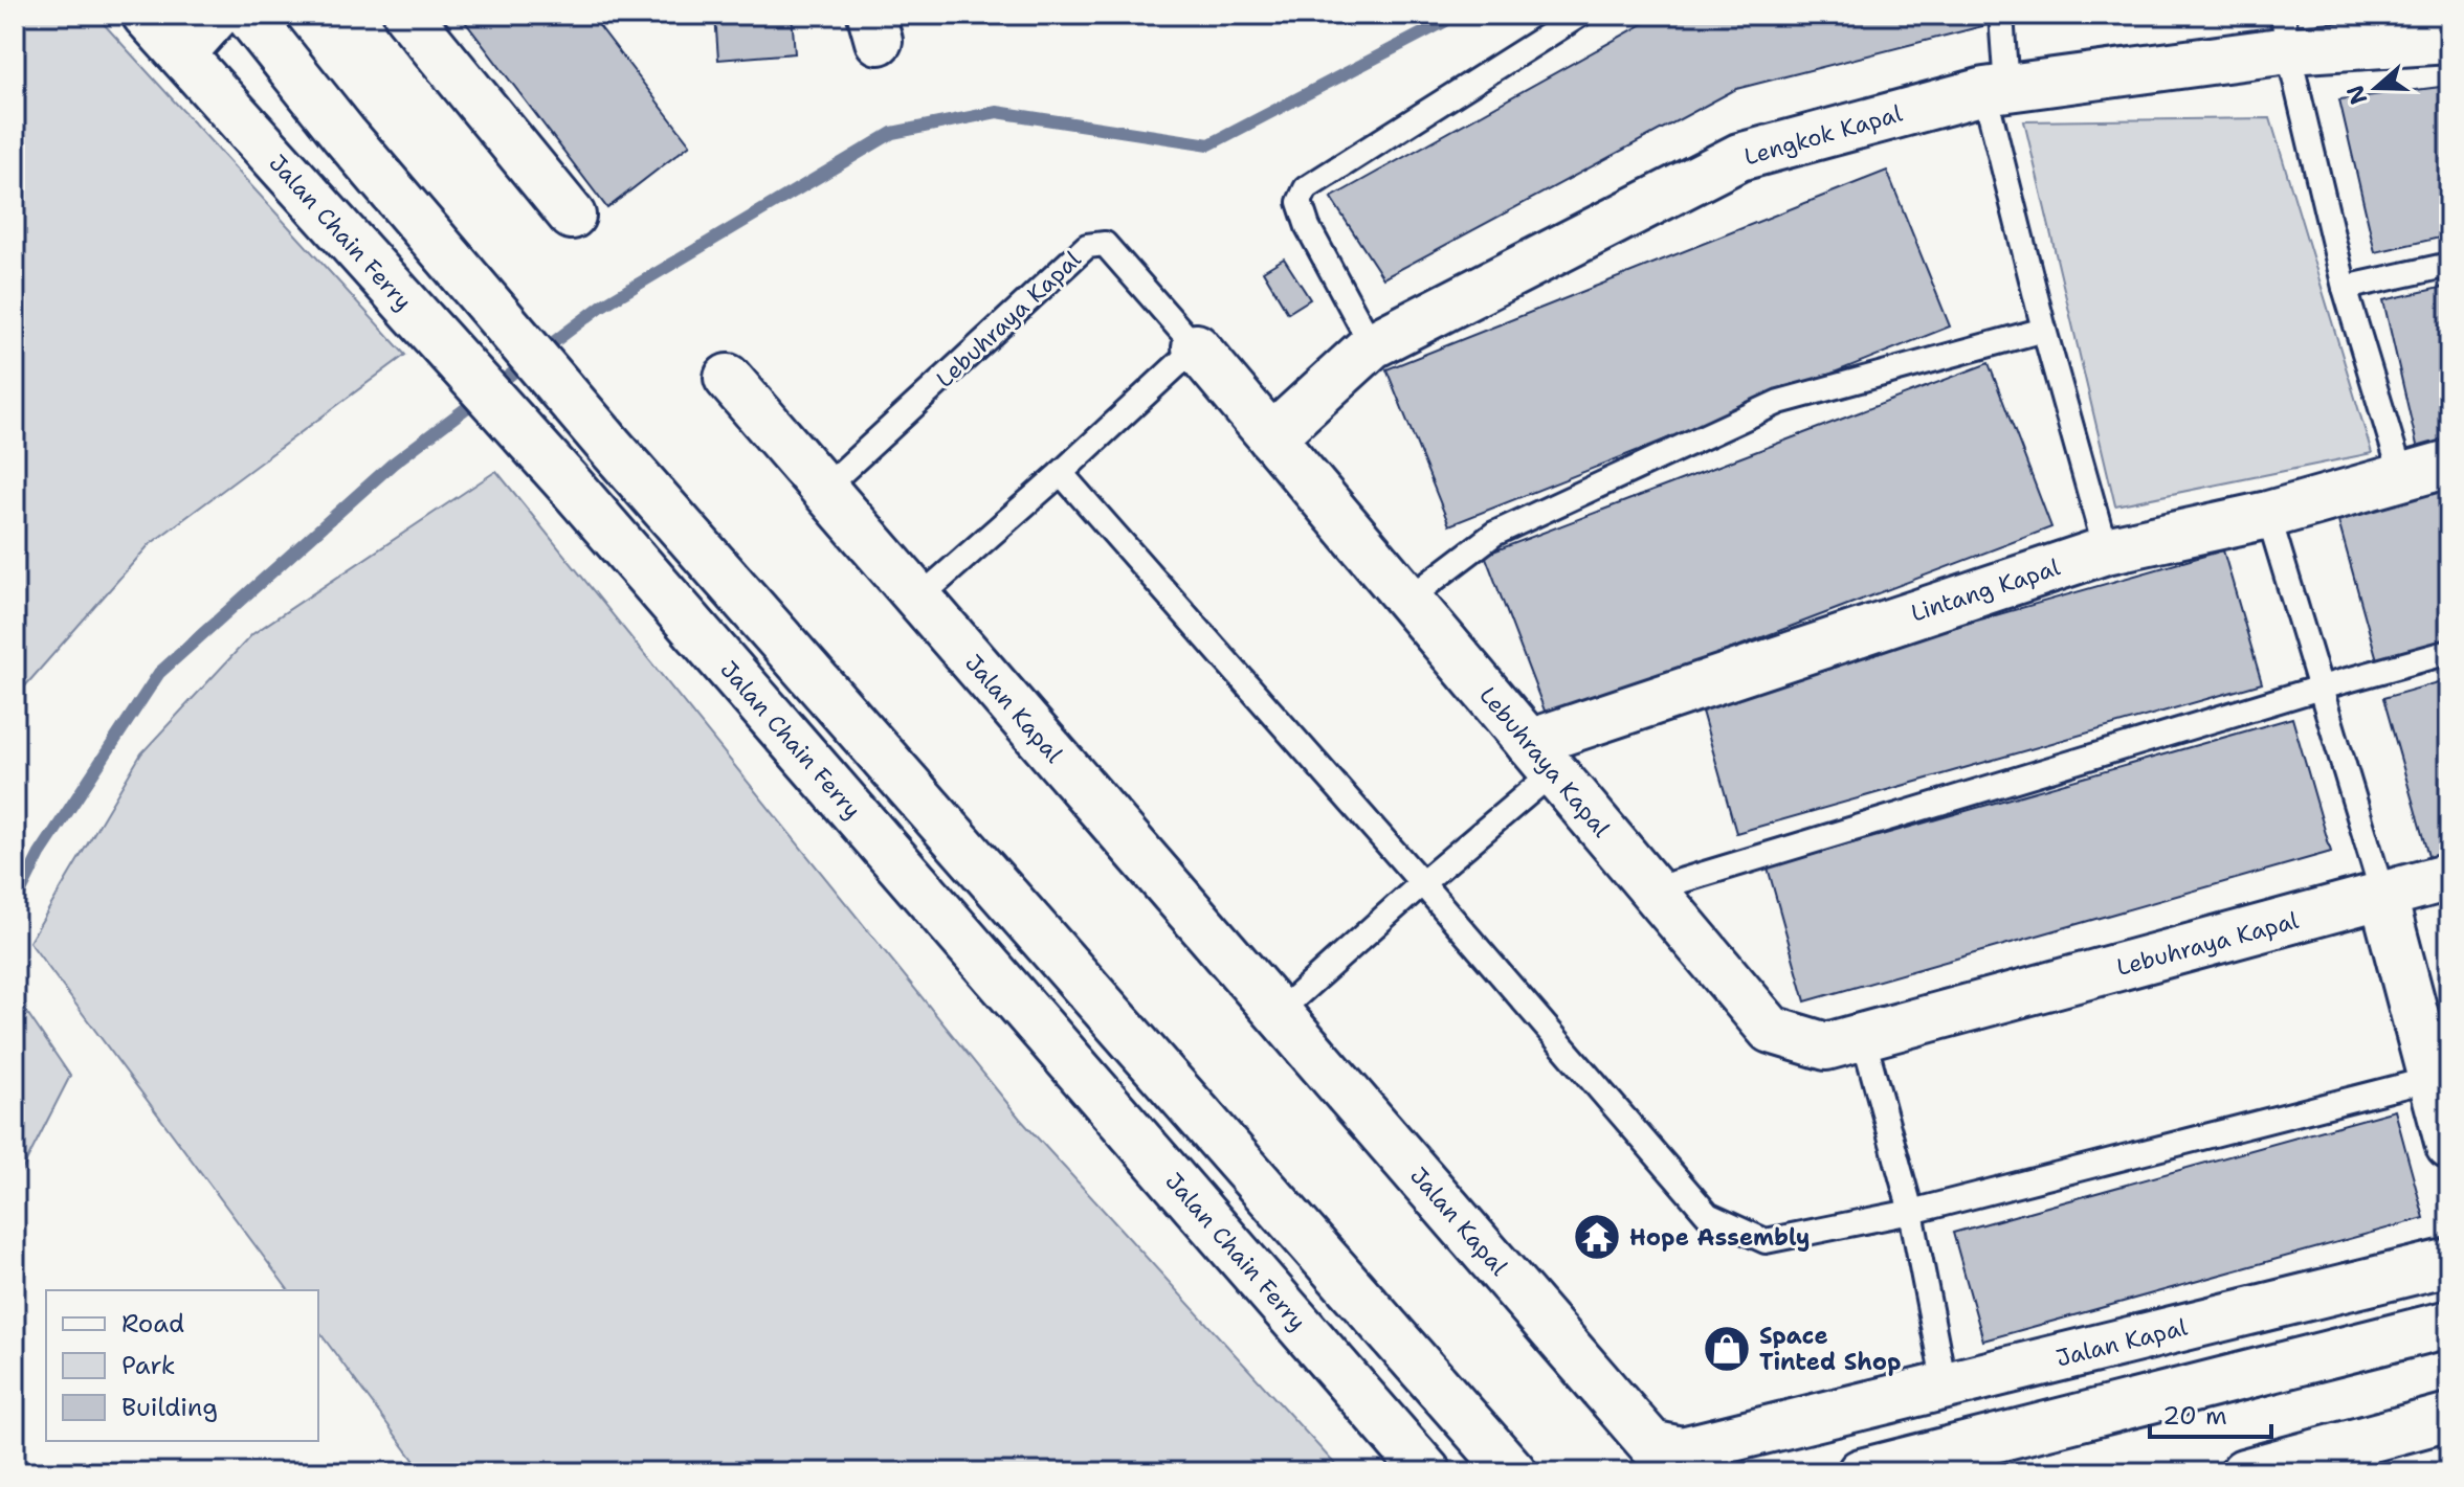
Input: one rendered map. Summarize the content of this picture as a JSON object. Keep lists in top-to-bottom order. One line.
{"streets":{"main road":["Lengkok Kapal","Jalan Chain Ferry","Lebuhraya Kapal","Lintang Kapal","Jalan Kapal"]},"crossings":[["Lengkok Kapal","Lebuhraya Kapal"],["Lebuhraya Kapal","Lintang Kapal"],["Lebuhraya Kapal","Jalan Kapal"]],"places":{"temple":["Hope Assembly"],"shop":["Space Tinted Shop"]},"legend":["Road","Park","Building"],"scale_bar":"20 m","north":"left"}
